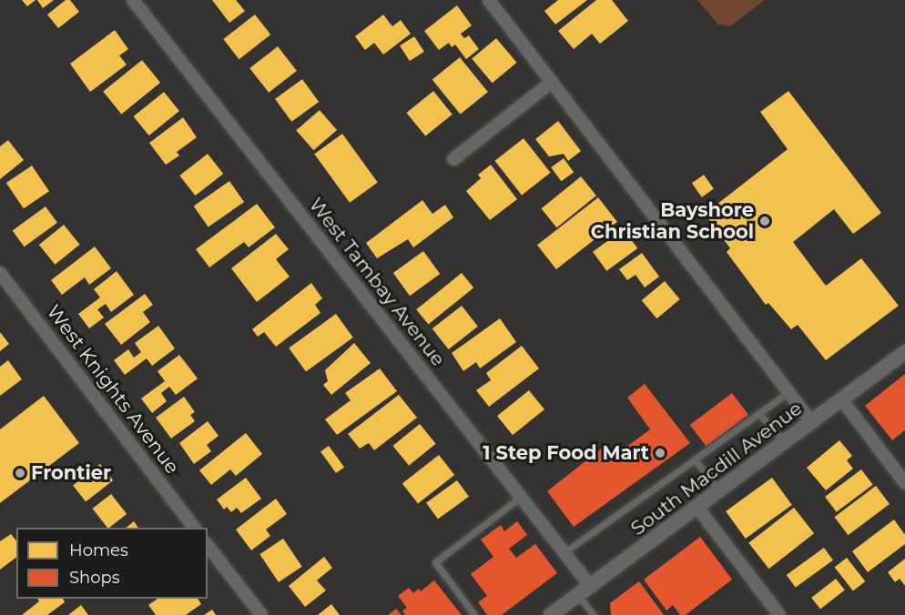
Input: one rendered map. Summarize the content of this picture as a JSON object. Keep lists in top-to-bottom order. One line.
{"streets":{"street":["West Tambay Avenue","West Knights Avenue","South Macdill Avenue"]},"crossings":[["West Tambay Avenue","South Macdill Avenue"]],"places":["Bayshore Christian School","1 Step Food Mart","Frontier"],"legend":["Homes","Shops"]}
